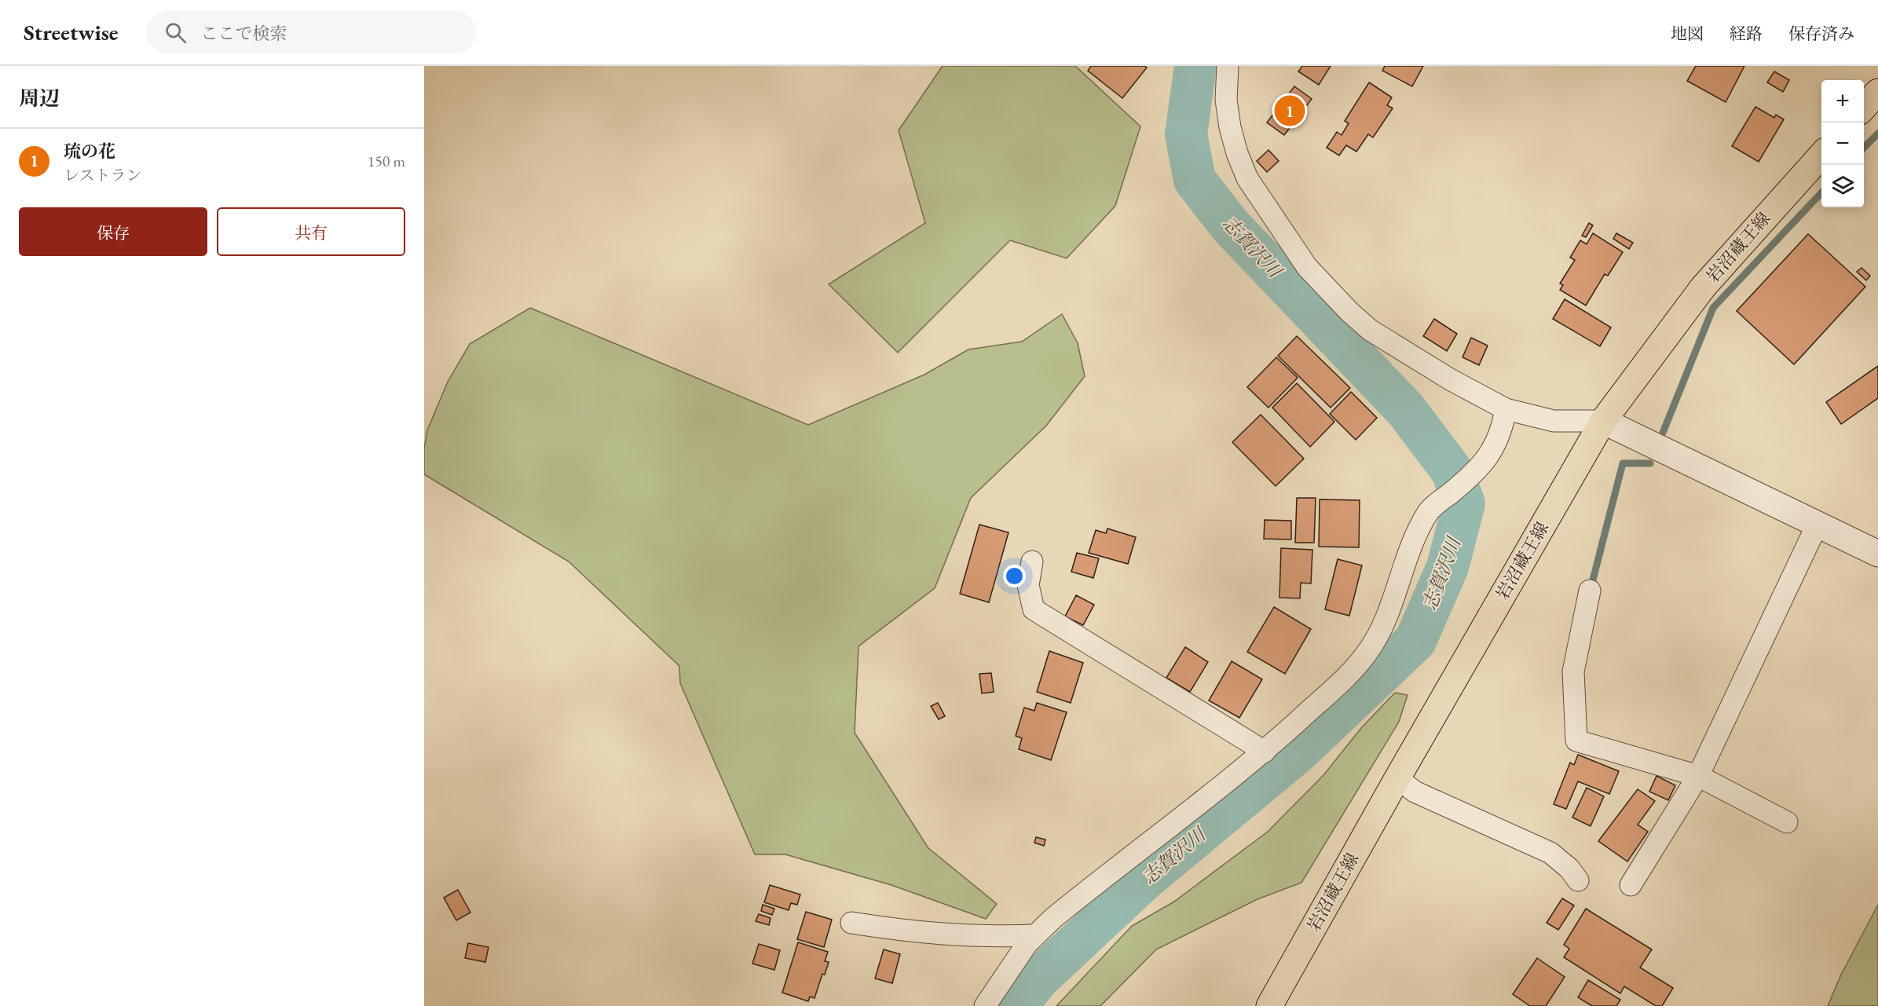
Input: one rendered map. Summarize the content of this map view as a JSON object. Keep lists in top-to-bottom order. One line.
{"streets":{"main road":["岩沼蔵王線"]},"water":["志賀沢川"],"page":{"header":"Streetwise","search":"ここで検索","nav":["地図","経路","保存済み"],"heading":"周辺","map_buttons":["+","−"],"pins":"1","list":[{"mark":"1","name":"琉の花","note":"レストラン","value":"150 m"}],"buttons":["保存","共有"]}}
